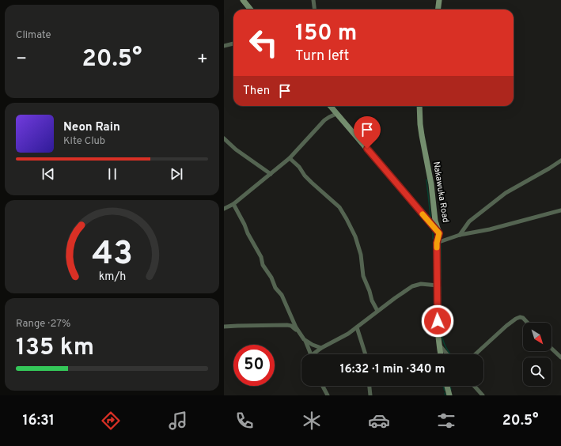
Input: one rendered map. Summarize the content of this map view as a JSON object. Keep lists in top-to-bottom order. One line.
{"streets":{"main road":["Nakawuka Road"]},"north":"bottom right","page":{"tile":["Climate",["Range · 27%","135 km"]],"turn":["150 m","Turn left"],"heat":["−","20.5°","+"],"then":"Then","song":["Neon Rain","Kite Club"],"limit":"50","trip":"16:32 · 1 min · 340 m","tabs":["16:31","20.5°"],"gauge":["43","km/h"]}}
